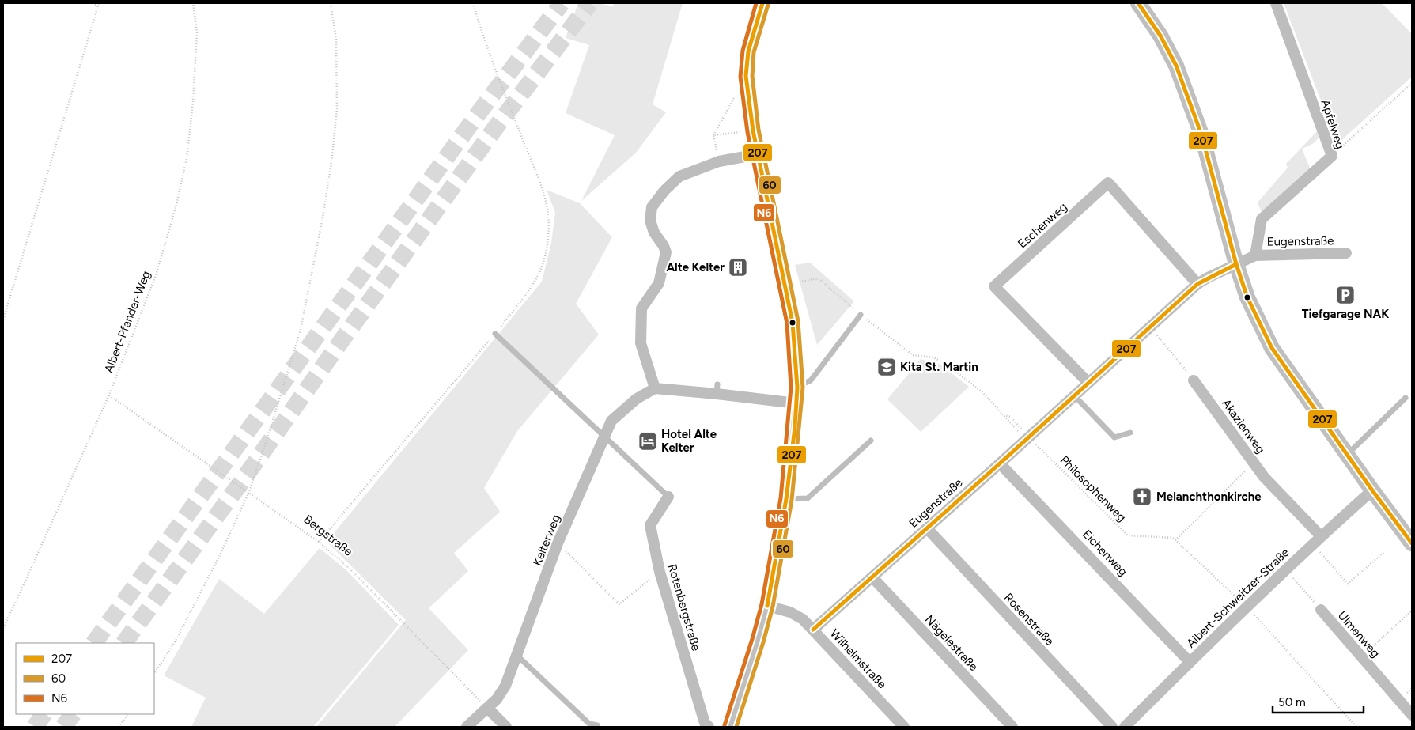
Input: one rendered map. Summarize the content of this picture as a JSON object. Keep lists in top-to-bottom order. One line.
{"streets":{"street":["Apfelweg","Eschenweg","Eugenstraße","Akazienweg","Kelterweg","Eichenweg","Albert-Schweitzer-Straße","Rotenbergstraße","Rosenstraße","Ulmenweg","Nägelestraße","Wilhelmstraße"],"path":["Albert-Pfander-Weg","Philosophenweg","Bergstraße"]},"crossings":[["Apfelweg","Eugenstraße"],["Eschenweg","Eugenstraße"],["Eugenstraße","Philosophenweg"],["Eugenstraße","Eichenweg"],["Eugenstraße","Rosenstraße"],["Eugenstraße","Nägelestraße"],["Eugenstraße","Wilhelmstraße"],["Albert-Pfander-Weg","Bergstraße"],["Akazienweg","Albert-Schweitzer-Straße"],["Bergstraße","Kelterweg"],["Eichenweg","Albert-Schweitzer-Straße"],["Albert-Schweitzer-Straße","Ulmenweg"]],"places":{"building":["Alte Kelter"],"parking":["Tiefgarage NAK"],"school or university":["Kita St. Martin"],"hotel":["Hotel Alte Kelter"],"church":["Melanchthonkirche"]},"lines":["transit line 207","transit line N6","transit line 60"],"legend":["207","60","N6"],"scale_bar":"50 m"}
